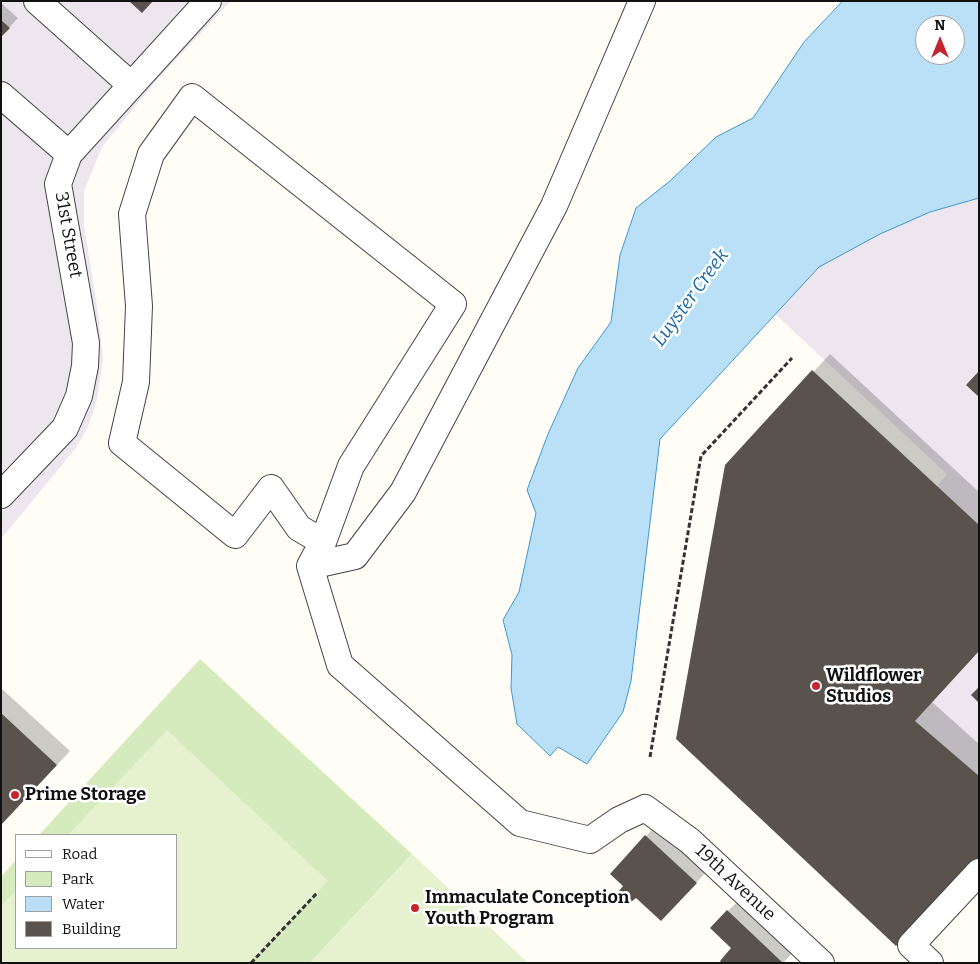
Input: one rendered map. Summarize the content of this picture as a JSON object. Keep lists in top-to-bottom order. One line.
{"streets":{"street":["31st Street","19th Avenue"]},"water":["Luyster Creek"],"places":["Wildflower Studios","Prime Storage","Immaculate Conception Youth Program"],"legend":["Road","Park","Water","Building"],"north":"top"}
